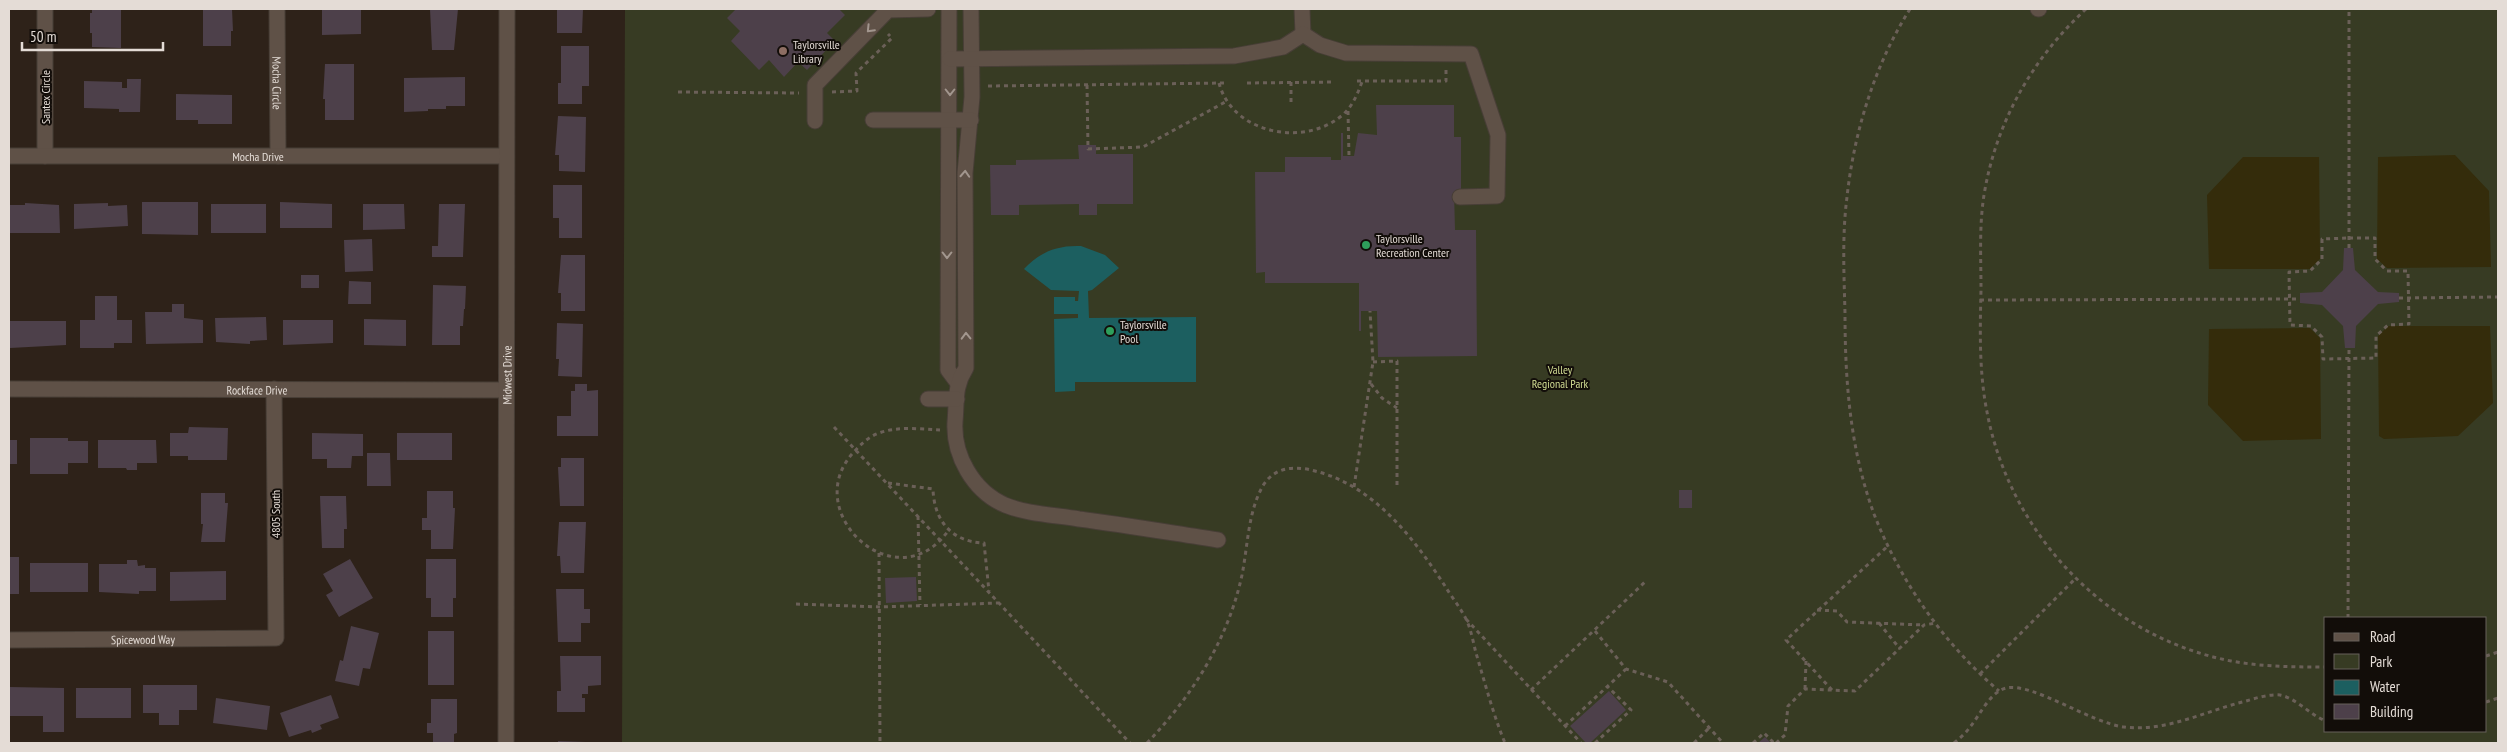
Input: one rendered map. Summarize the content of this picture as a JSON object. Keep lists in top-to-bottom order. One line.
{"streets":{"street":["Mocha Circle","Santex Circle","Mocha Drive","Midwest Drive","Rockface Drive","4805 South","Spicewood Way"]},"crossings":[["Mocha Circle","Mocha Drive"],["Santex Circle","Mocha Drive"],["Mocha Drive","Midwest Drive"],["Midwest Drive","Rockface Drive"],["Rockface Drive","4805 South"],["4805 South","Spicewood Way"]],"parks":["Valley Regional Park"],"places":["Taylorsville Library","Taylorsville Recreation Center","Taylorsville Pool"],"legend":["Road","Park","Water","Building"],"scale_bar":"50 m"}
